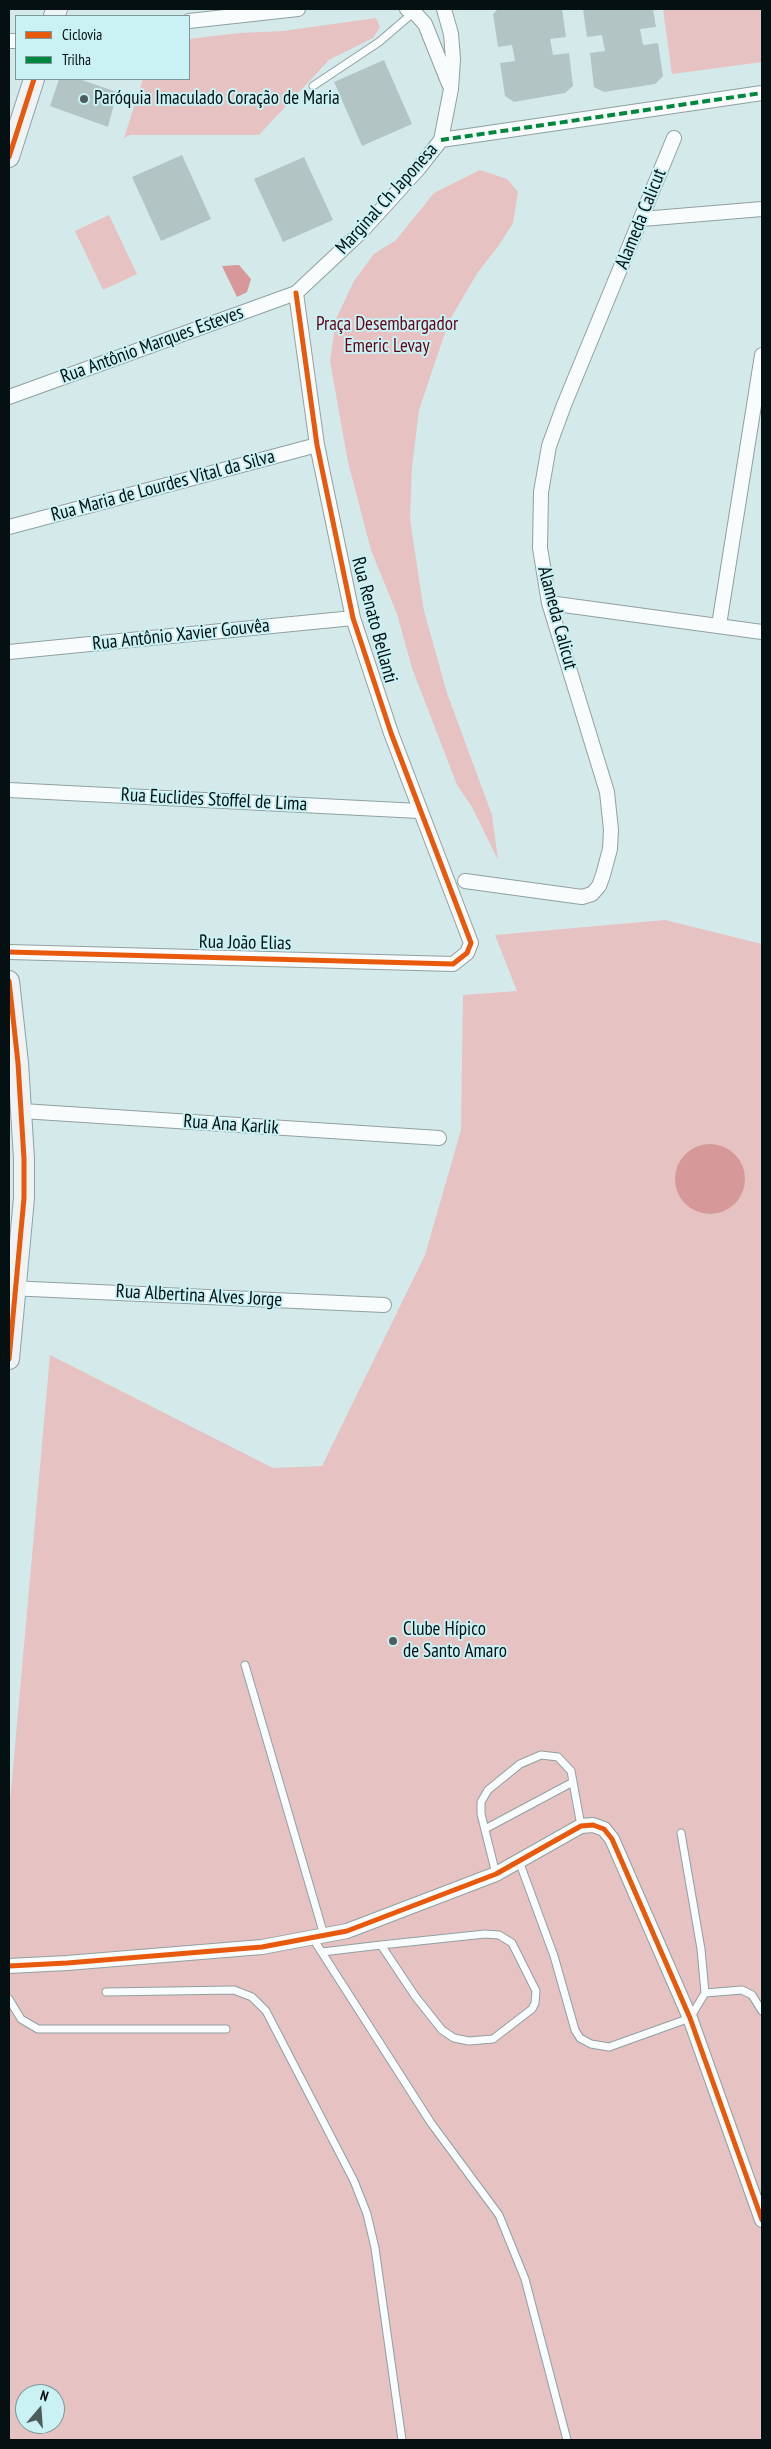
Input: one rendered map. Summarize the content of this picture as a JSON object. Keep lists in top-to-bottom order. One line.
{"streets":{"street":["Marginal Ch Japonesa","Alameda Calicut","Rua Antônio Marques Esteves","Rua Maria de Lourdes Vital da Silva","Rua Renato Bellanti","Rua Antônio Xavier Gouvêa","Rua Euclides Stoffel de Lima","Rua João Elias","Rua Ana Karlik","Rua Albertina Alves Jorge"]},"crossings":[["Marginal Ch Japonesa","Rua Antônio Marques Esteves"],["Marginal Ch Japonesa","Rua Renato Bellanti"],["Rua Antônio Marques Esteves","Rua Renato Bellanti"],["Rua Maria de Lourdes Vital da Silva","Rua Renato Bellanti"],["Rua Renato Bellanti","Rua Antônio Xavier Gouvêa"],["Rua Renato Bellanti","Rua Euclides Stoffel de Lima"],["Rua Renato Bellanti","Rua João Elias"]],"parks":["Praça Desembargador Emeric Levay"],"places":["Paróquia Imaculado Coração de Maria","Clube Hípico de Santo Amaro"],"legend":["Ciclovia","Trilha"],"north":"top"}
